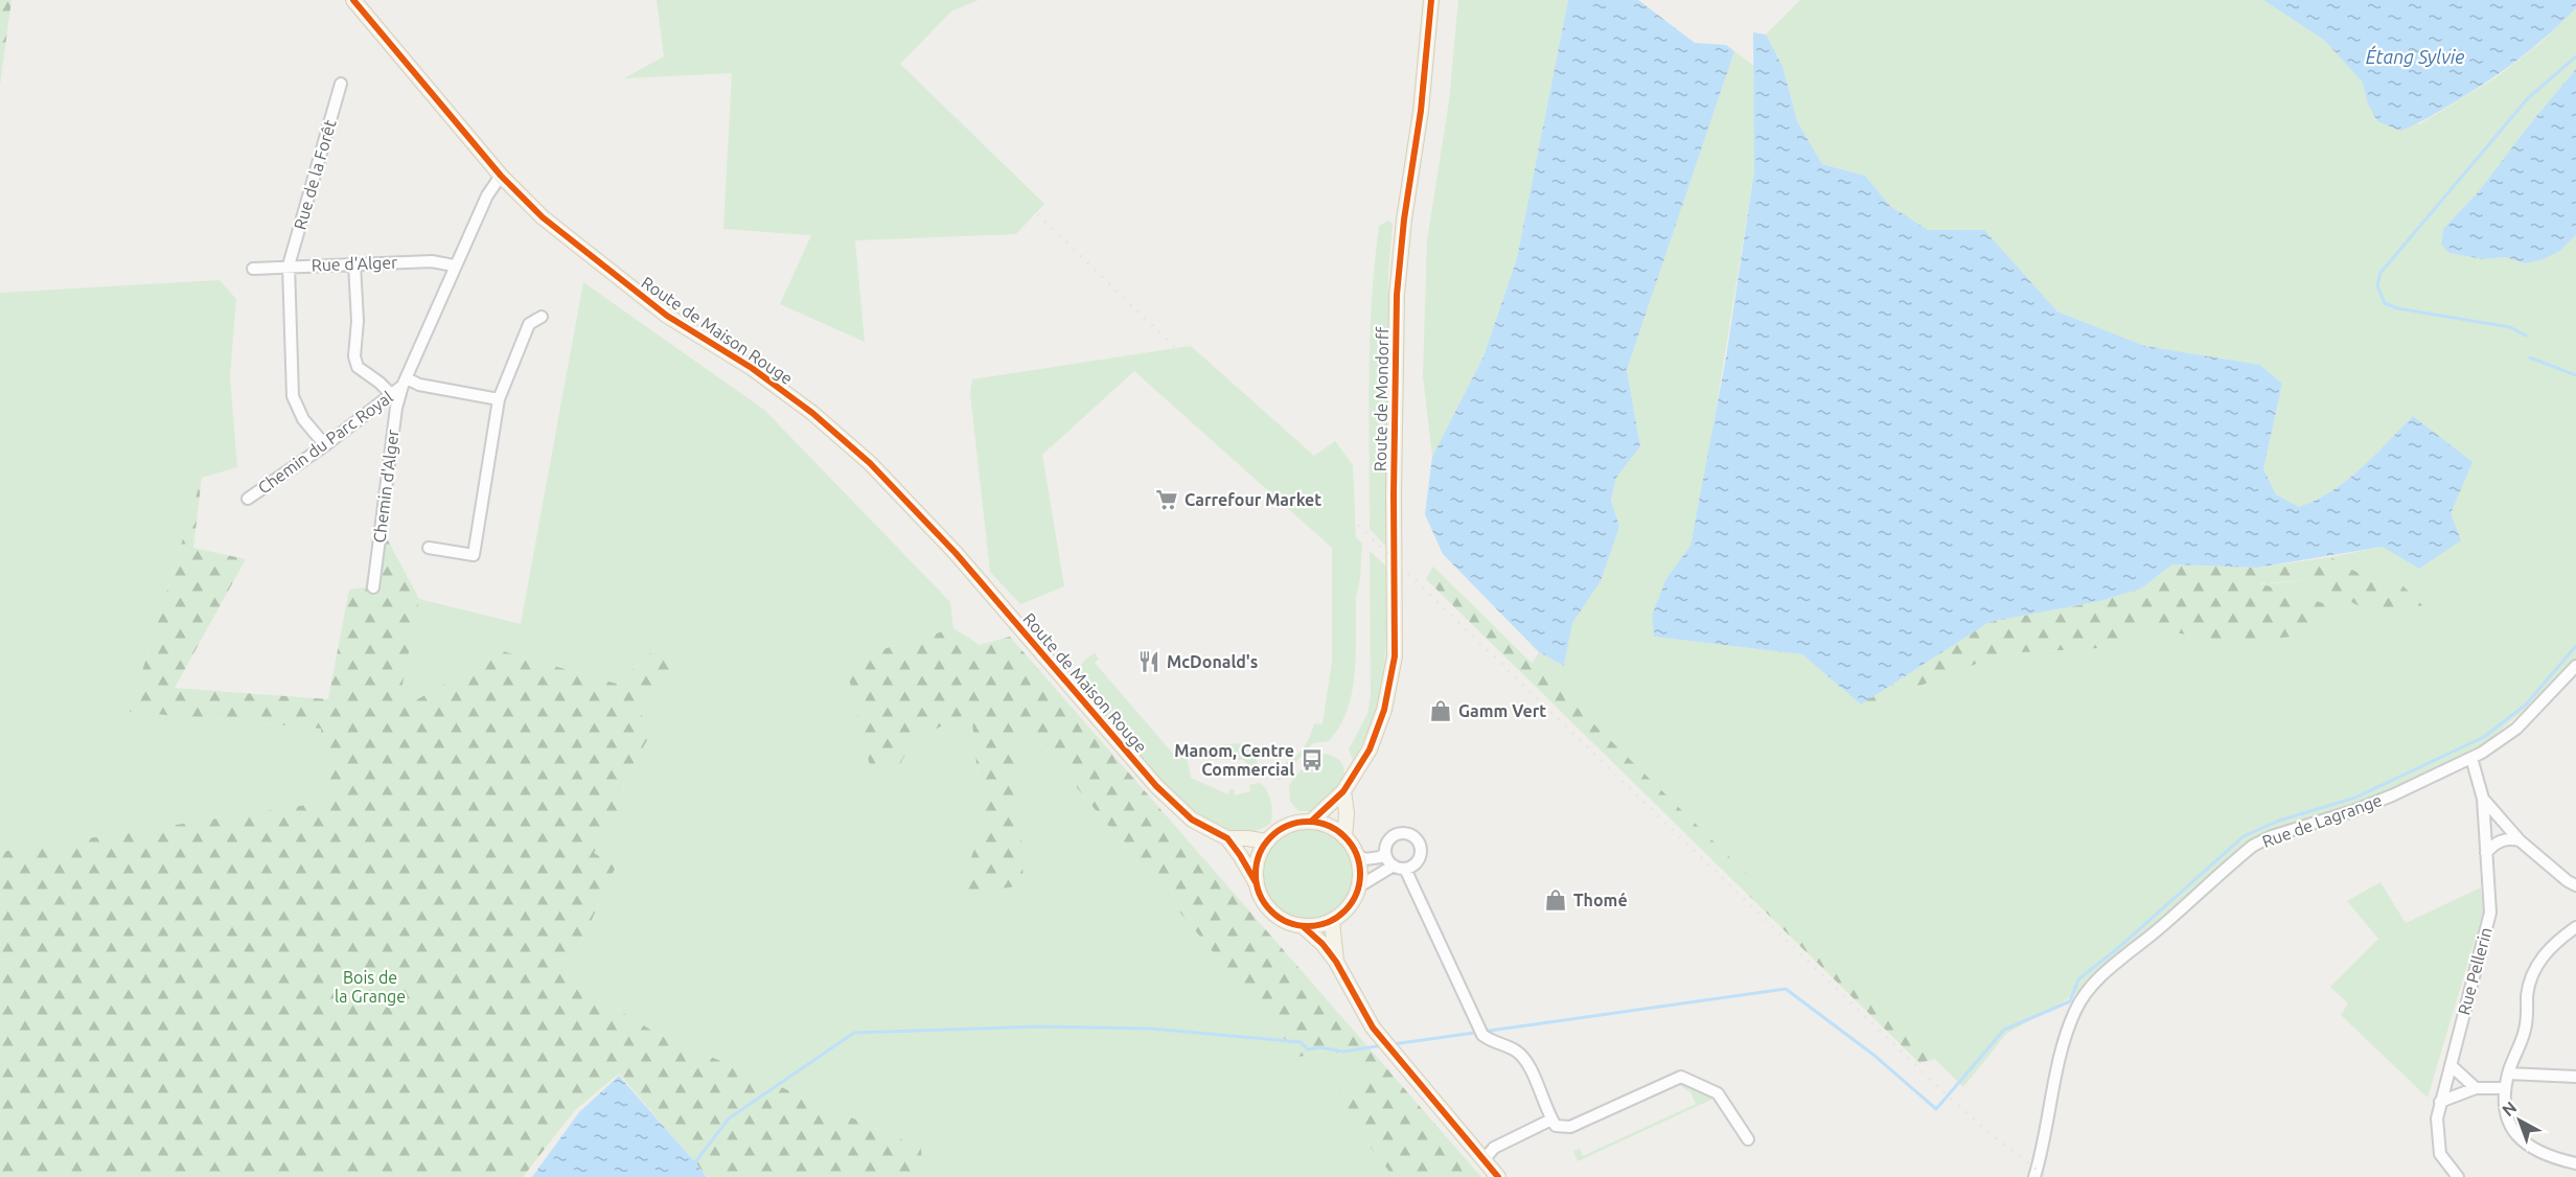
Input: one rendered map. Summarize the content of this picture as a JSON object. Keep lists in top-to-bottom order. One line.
{"streets":{"main road":["Route de Maison Rouge","Route de Mondorff"],"street":["Rue de la Forêt","Rue d'Alger","Chemin du Parc Royal","Chemin d'Alger","Rue de Lagrange","Rue Pellerin"]},"crossings":[["Rue de la Forêt","Rue d'Alger"],["Rue de la Forêt","Chemin du Parc Royal"],["Chemin du Parc Royal","Chemin d'Alger"],["Rue de Lagrange","Rue Pellerin"]],"water":["Étang Sylvie"],"parks":["Bois de la Grange"],"places":{"supermarket":["Carrefour Market"],"restaurant":["McDonald's"],"shop":["Gamm Vert","Thomé"],"bus stop":["Manom, Centre Commercial"]},"north":"top left"}
